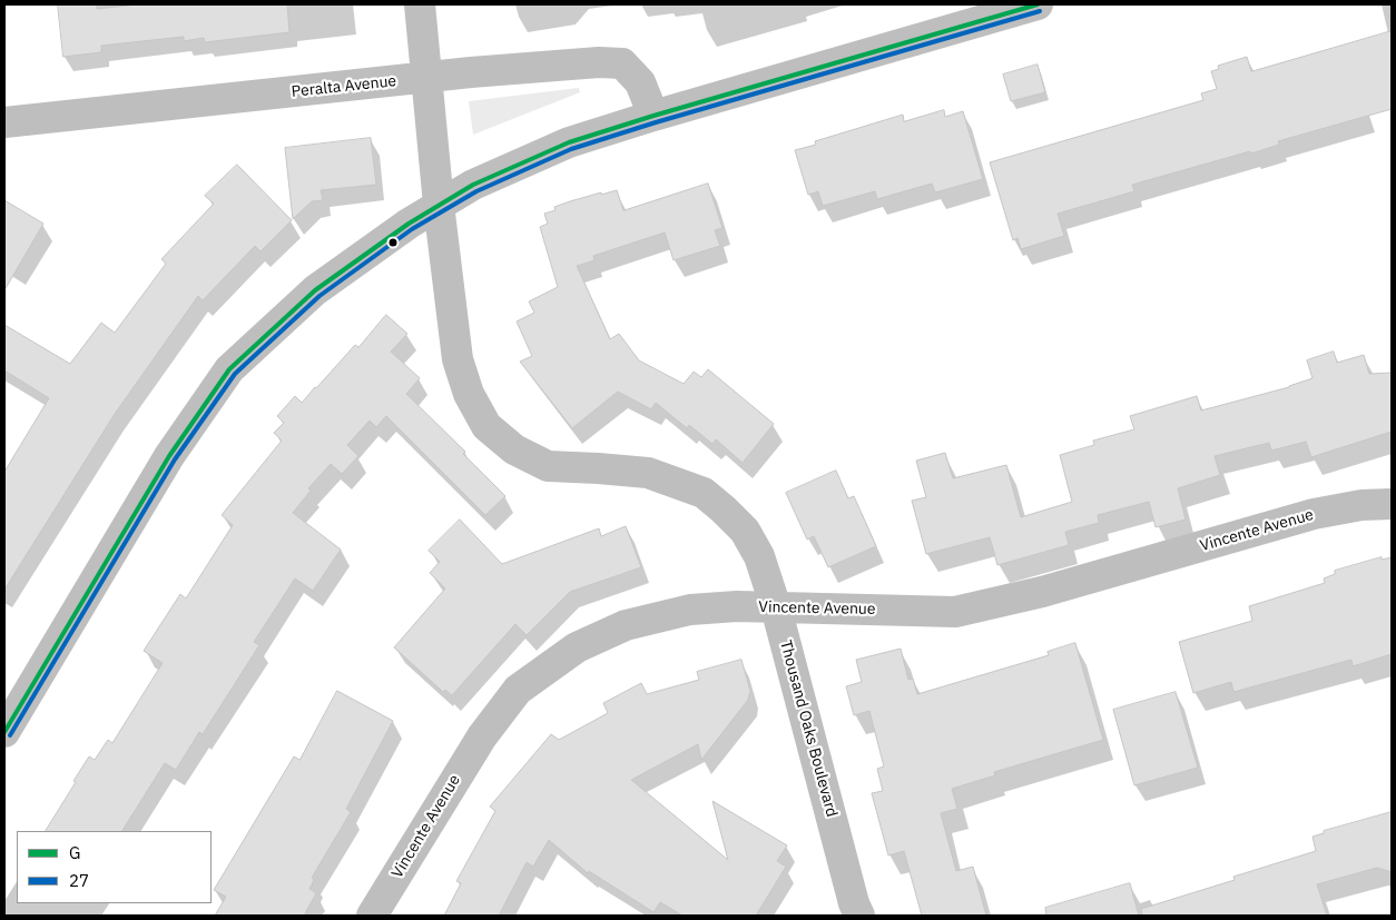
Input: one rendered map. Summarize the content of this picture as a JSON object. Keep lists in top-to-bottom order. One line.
{"streets":{"street":["Peralta Avenue","Vincente Avenue","Thousand Oaks Boulevard"]},"crossings":[["Peralta Avenue","Thousand Oaks Boulevard"],["Vincente Avenue","Thousand Oaks Boulevard"]],"lines":["transit line G","transit line 27"],"legend":["G","27"]}
